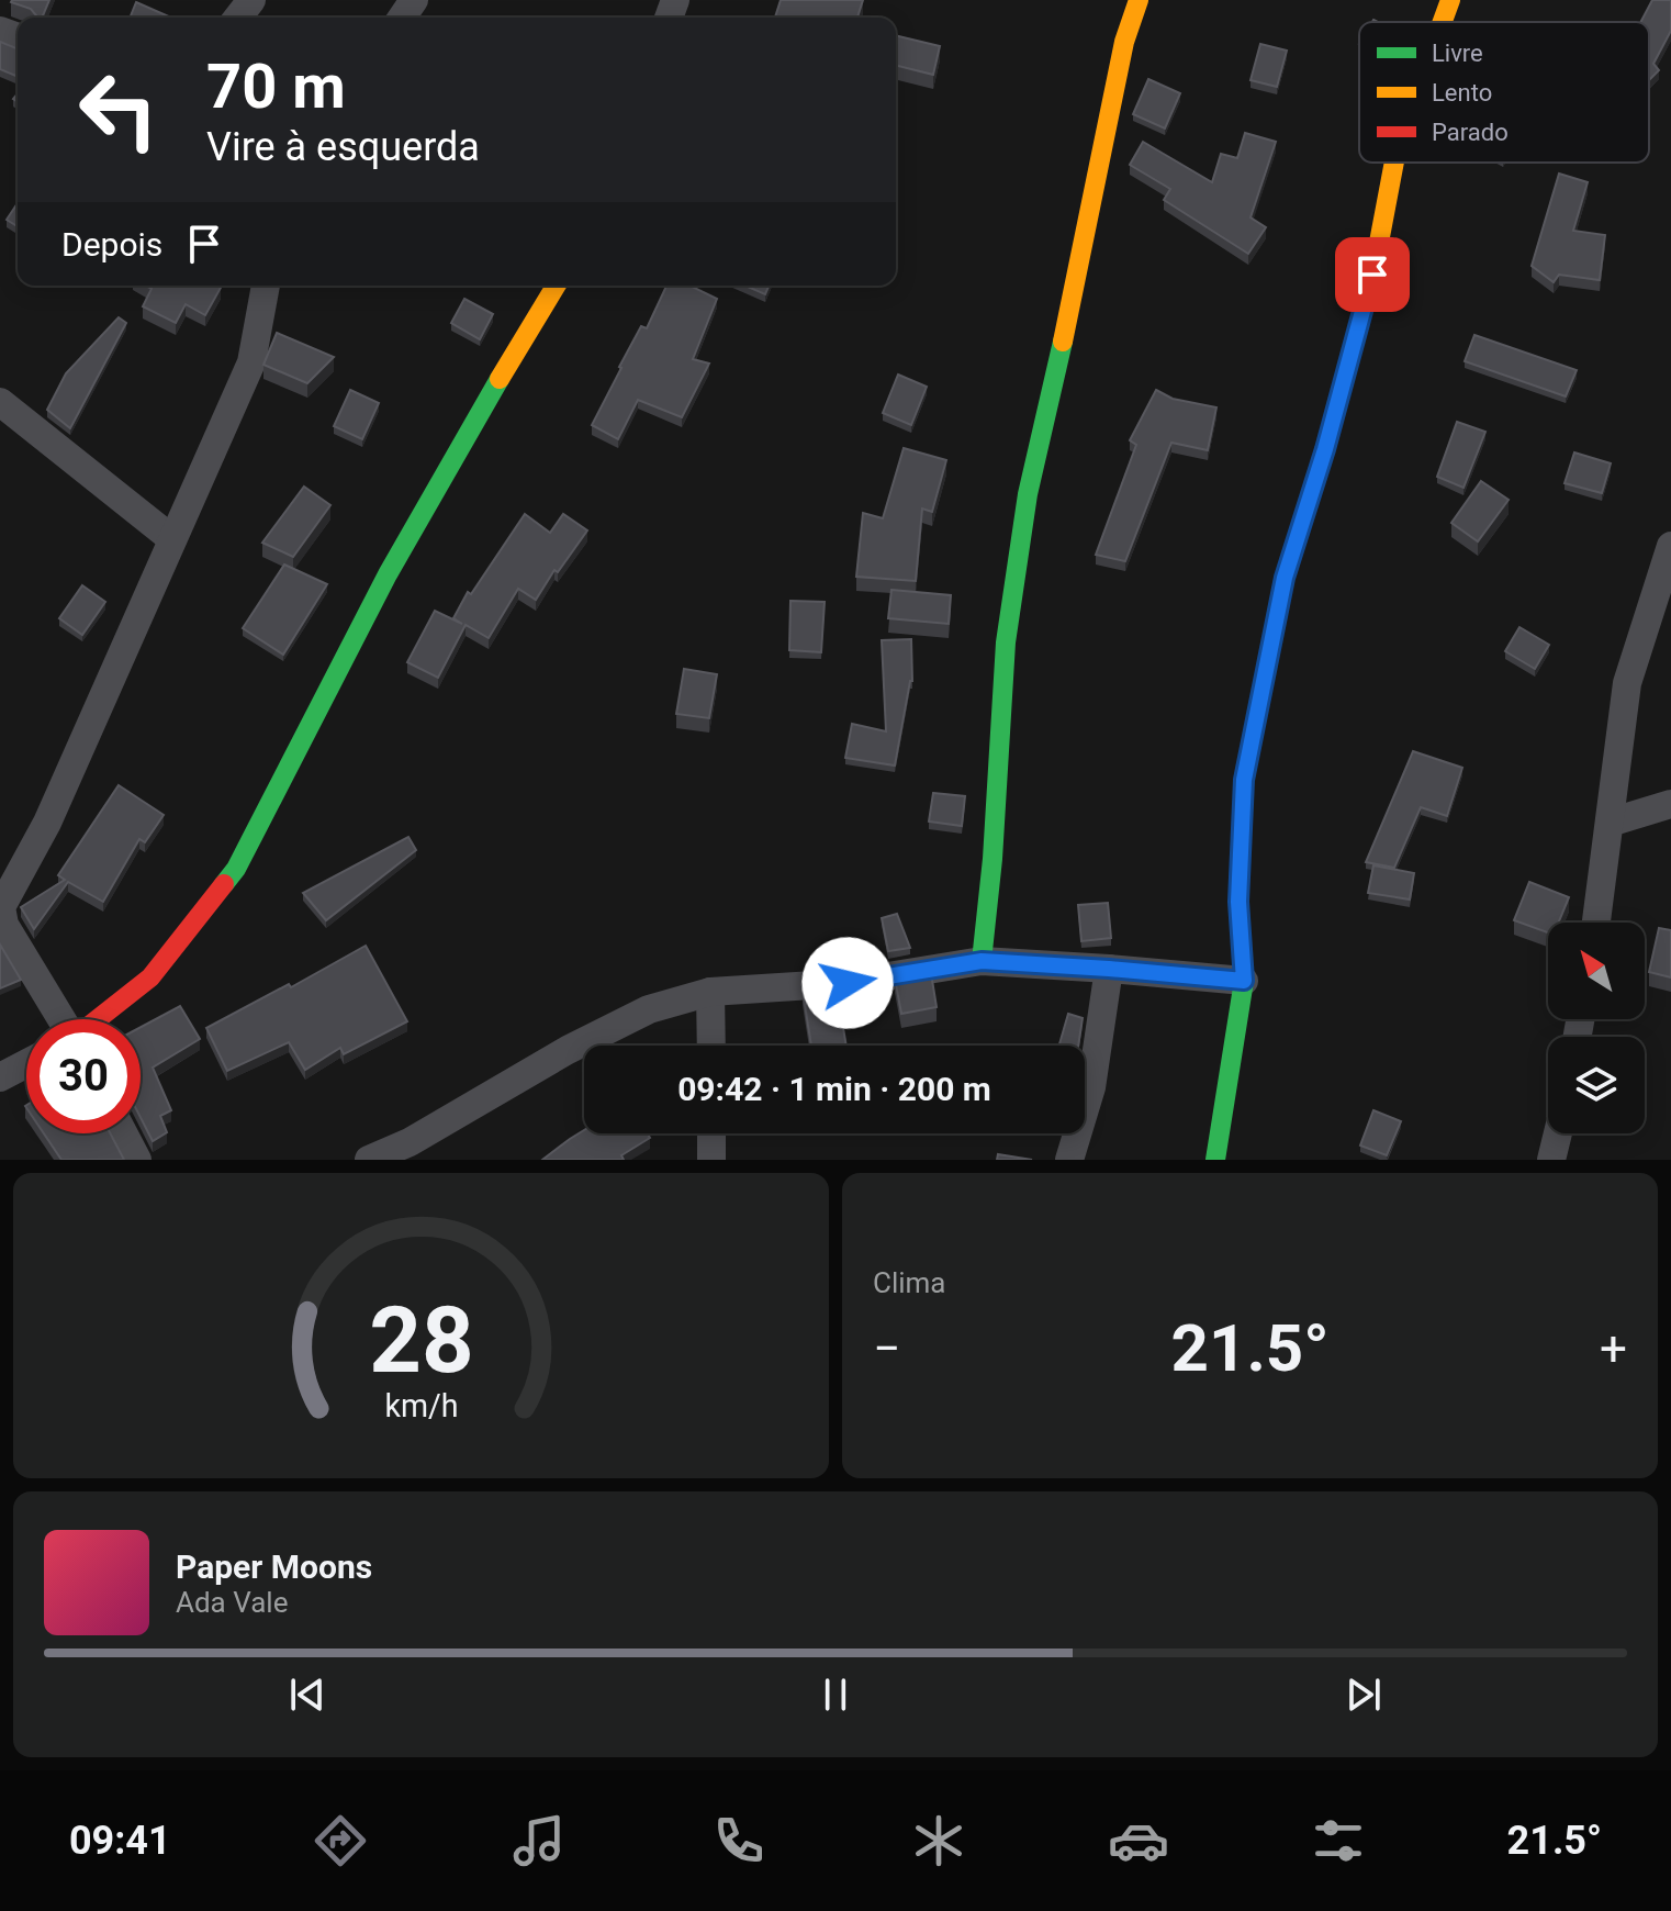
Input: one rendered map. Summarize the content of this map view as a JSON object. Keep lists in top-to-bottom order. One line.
{"legend":["Livre","Lento","Parado"],"north":"top left","page":{"turn":["70 m","Vire à esquerda"],"then":"Depois","limit":"30","trip":"09:42 · 1 min · 200 m","tile":"Clima","heat":["−","21.5°","+"],"song":["Paper Moons","Ada Vale"],"tabs":["09:41","21.5°"],"gauge":["28","km/h"]}}
